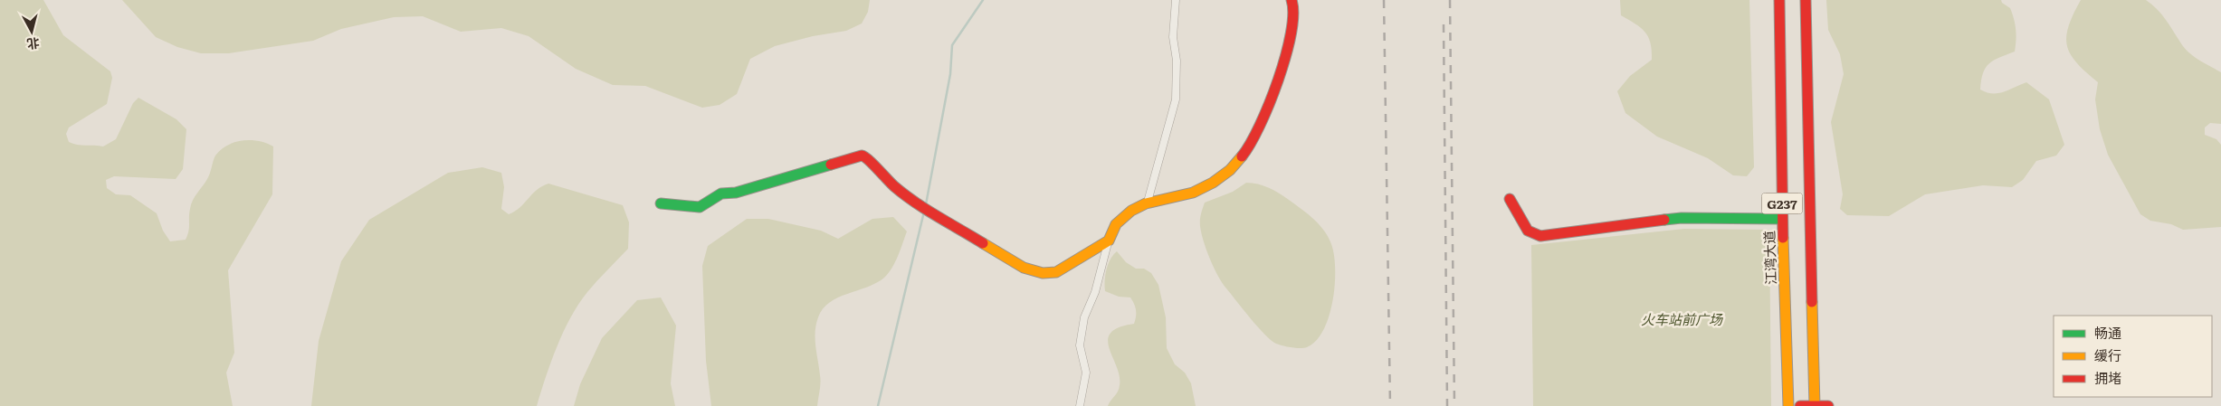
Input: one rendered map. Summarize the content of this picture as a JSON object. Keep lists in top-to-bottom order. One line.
{"streets":{"main road":["G237","江湾大道"]},"parks":["火车站前广场"],"legend":["畅通","缓行","拥堵"],"north":"bottom"}
